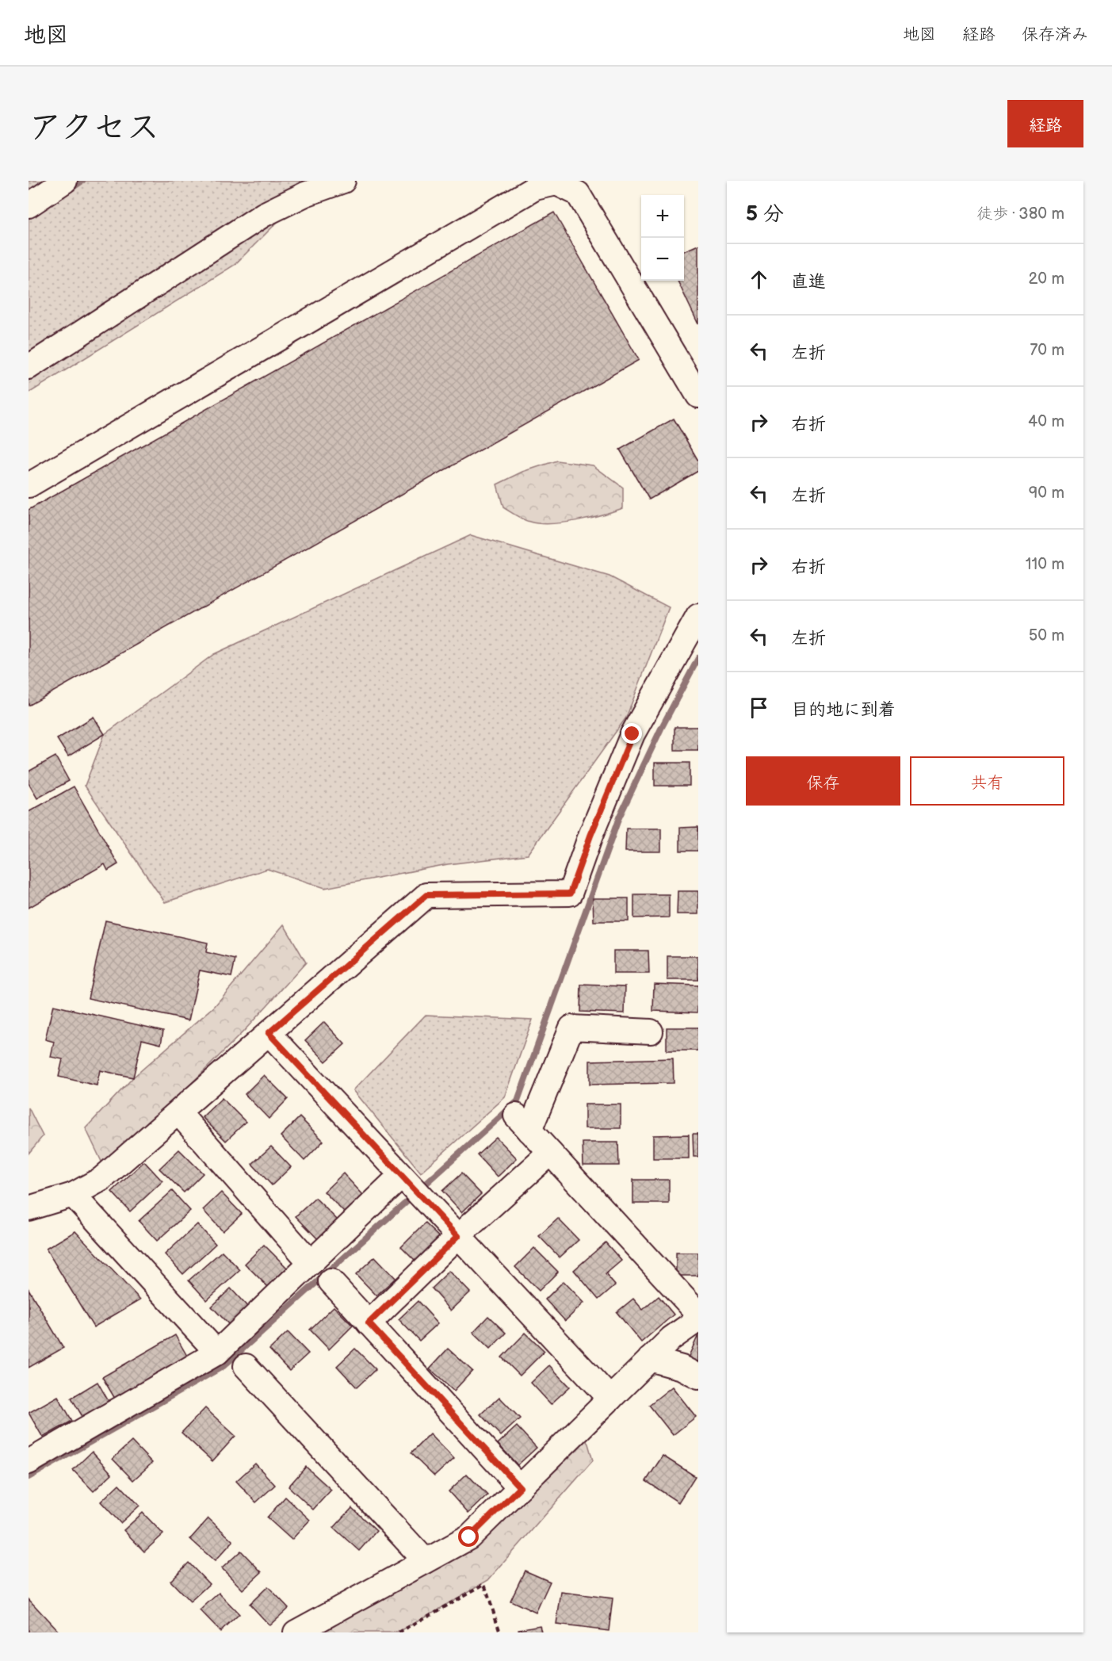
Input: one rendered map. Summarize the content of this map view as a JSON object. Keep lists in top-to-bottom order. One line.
{"page":{"header":"地図","nav":["地図","経路","保存済み"],"title":"アクセス","buttons":["経路",["保存","共有"]],"heading":["5 分","徒歩 · 380 m"],"map_buttons":["+","−"],"list":[["直進","20 m"],["左折","70 m"],["右折","40 m"],["左折","90 m"],["右折","110 m"],["左折","50 m"],"目的地に到着"]}}
